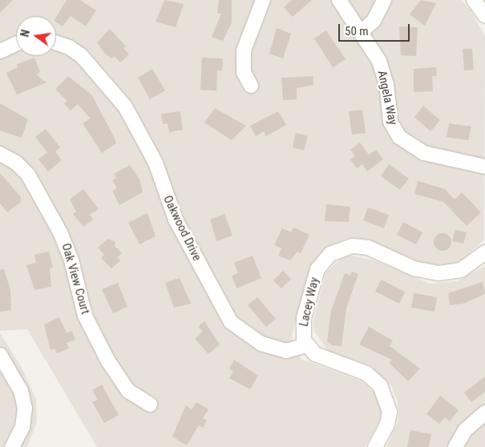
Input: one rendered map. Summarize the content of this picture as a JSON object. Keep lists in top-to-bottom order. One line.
{"streets":{"street":["Angela Way","Oakwood Drive","Oak View Court","Lacey Way"]},"crossings":[["Oakwood Drive","Lacey Way"]],"scale_bar":"50 m","north":"left"}
